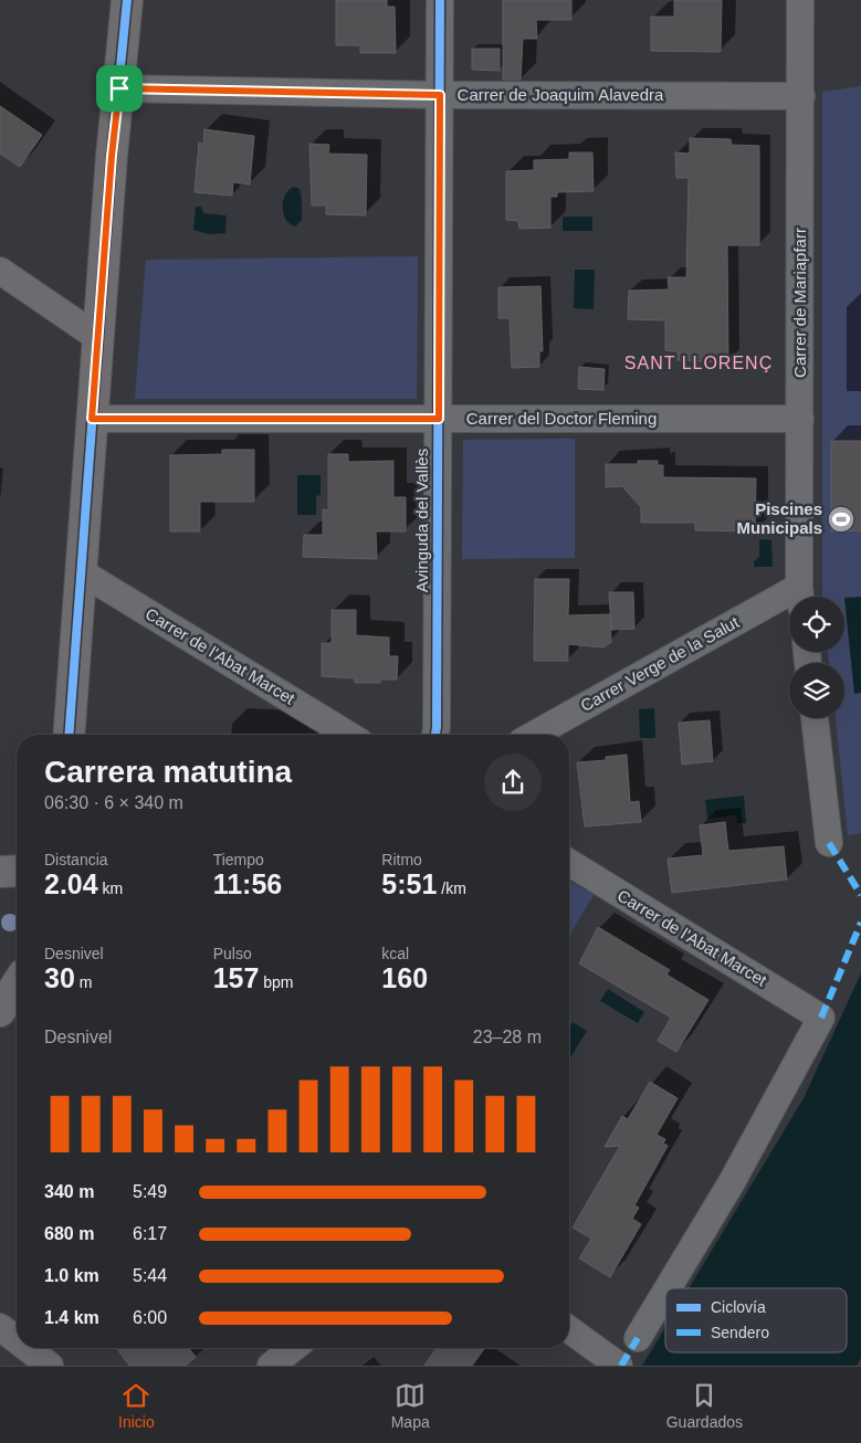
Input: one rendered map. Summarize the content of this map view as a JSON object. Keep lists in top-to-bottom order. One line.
{"streets":{"street":["Carrer de Joaquim Alavedra","Carrer de Mariapfarr","Carrer del Doctor Fleming","Avinguda del Vallès","Carrer de l'Abat Marcet","Carrer Verge de la Salut"]},"crossings":[["Carrer de Joaquim Alavedra","Carrer de Mariapfarr"],["Carrer de Joaquim Alavedra","Avinguda del Vallès"],["Carrer de Mariapfarr","Carrer del Doctor Fleming"],["Carrer del Doctor Fleming","Avinguda del Vallès"]],"districts":["SANT LLORENÇ"],"places":{"sports":["Piscines Municipals"]},"legend":["Ciclovía","Sendero"],"page":{"heading":["Carrera matutina","06:30 · 6 × 340 m"],"stats":[["Distancia","2.04 km"],["Tiempo","11:56"],["Ritmo","5:51 /km"],["Desnivel","30 m"],["Pulso","157 bpm"],["kcal","160"]],"chart":["Desnivel","23–28 m"],"list":[{"name":"340 m","note":"5:49"},{"name":"680 m","note":"6:17"},{"name":"1.0 km","note":"5:44"},{"name":"1.4 km","note":"6:00"}],"tabs":["Inicio","Mapa","Guardados"]}}
